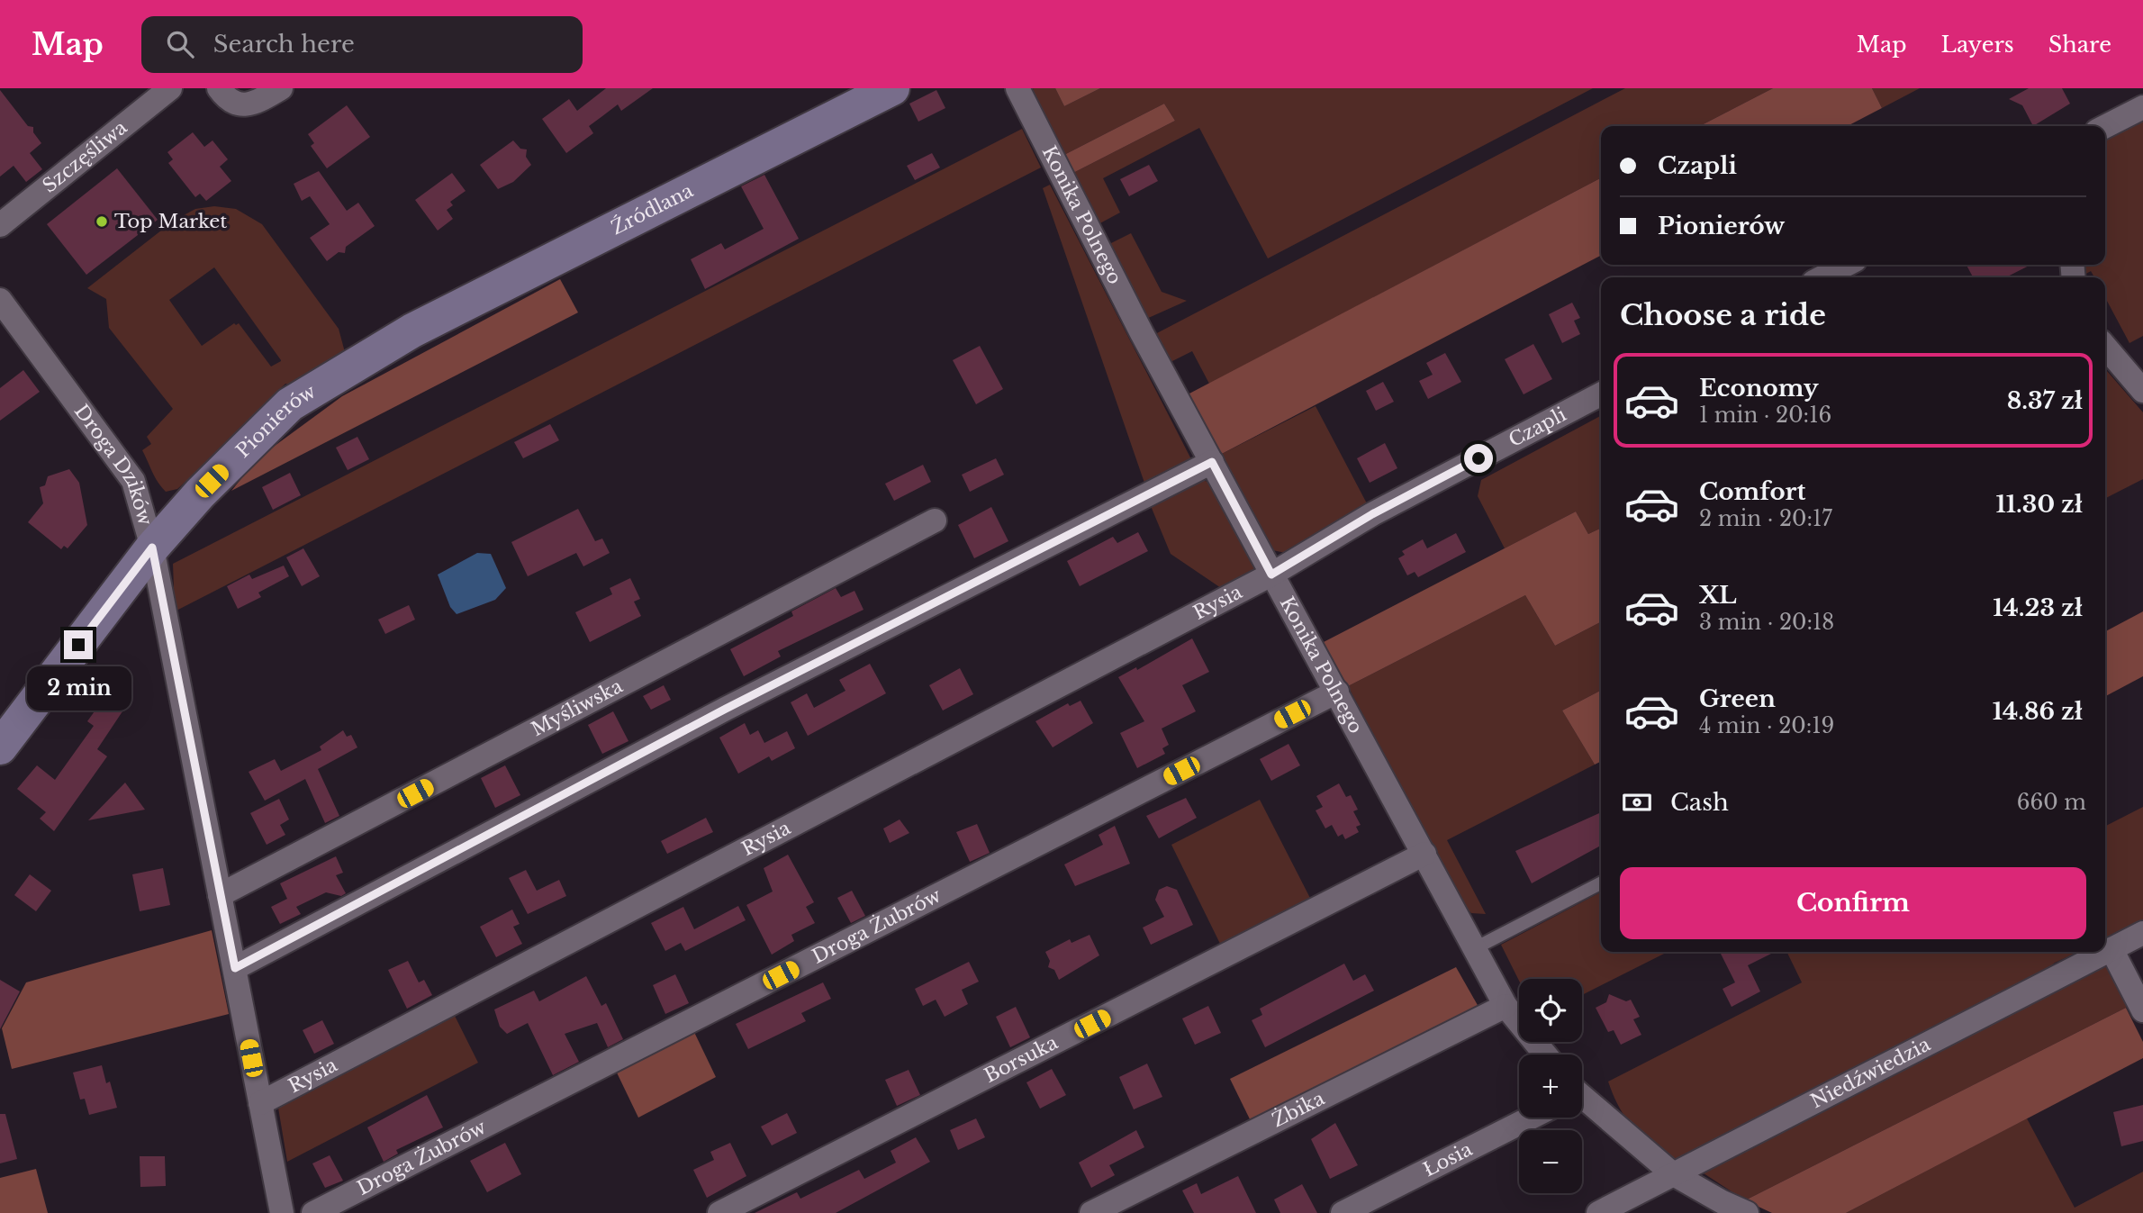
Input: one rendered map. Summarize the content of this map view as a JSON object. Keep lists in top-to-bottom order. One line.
{"streets":{"main road":["Źródlana","Pionierów"],"street":["Szczęśliwa","Konika Polnego","Czapli","Droga Dzików","Rysia","Myśliwska","Droga Żubrów","Borsuka","Niedźwiedzia","Żbika","Łosia"]},"crossings":[["Źródlana","Pionierów"],["Konika Polnego","Czapli"],["Konika Polnego","Rysia"],["Konika Polnego","Droga Żubrów"],["Konika Polnego","Borsuka"],["Konika Polnego","Żbika"],["Pionierów","Droga Dzików"],["Czapli","Rysia"],["Droga Dzików","Rysia"],["Droga Dzików","Myśliwska"]],"places":["Top Market"],"page":{"header":"Map","search":"Search here","nav":["Map","Layers","Share"],"banner":["Czapli","Pionierów"],"heading":"Choose a ride","list":[{"name":"Economy","note":"1 min · 20:16","value":"8.37 zł"},{"name":"Comfort","note":"2 min · 20:17","value":"11.30 zł"},{"name":"XL","note":"3 min · 20:18","value":"14.23 zł"},{"name":"Green","note":"4 min · 20:19","value":"14.86 zł"}],"bubble":"2 min","pay":["Cash","660 m"],"buttons":"Confirm","map_buttons":["+","−"]}}
